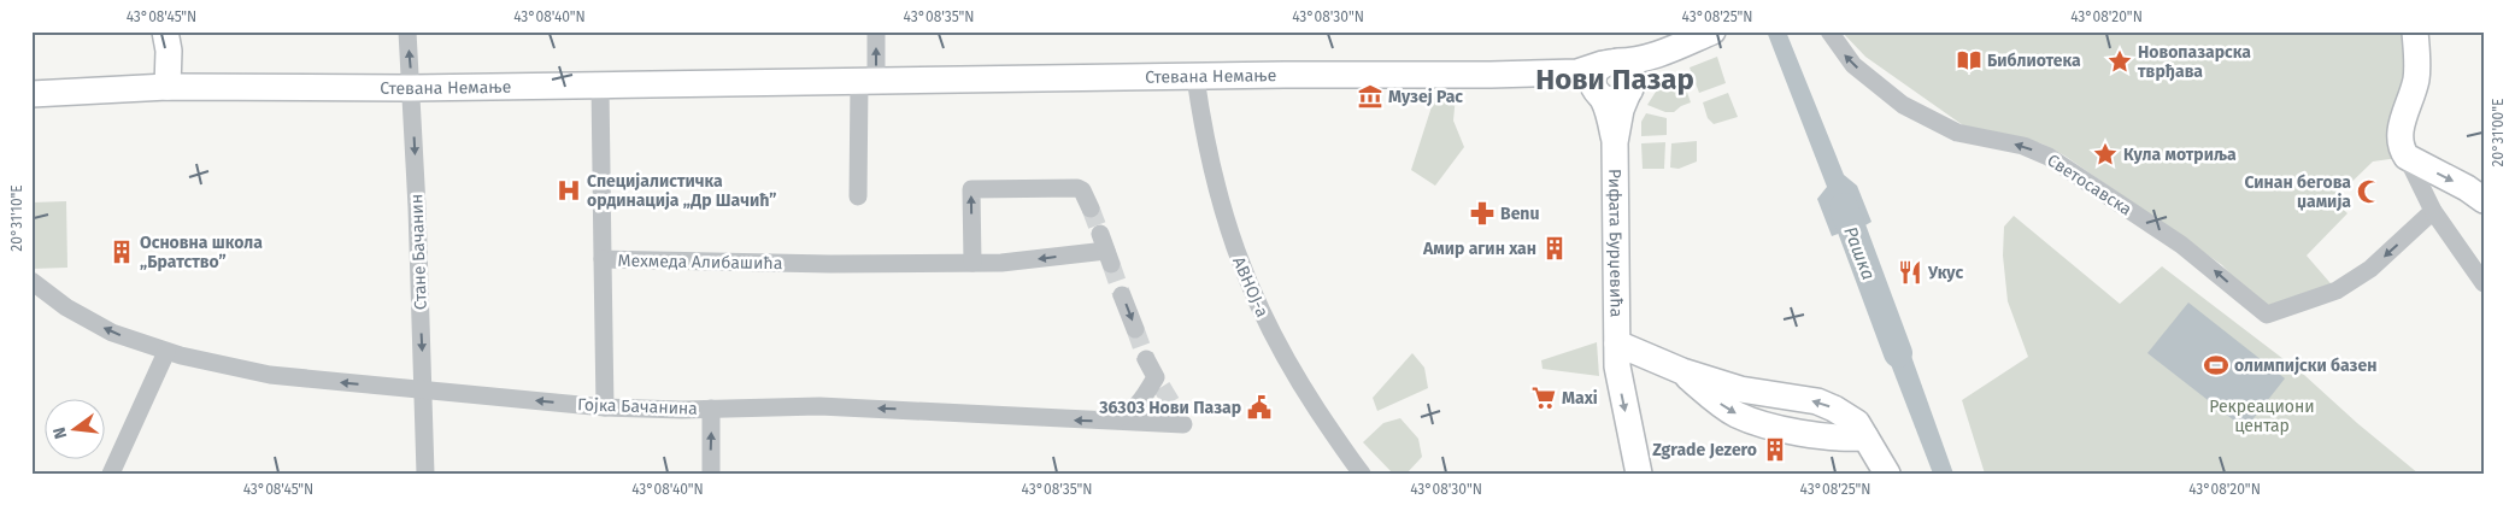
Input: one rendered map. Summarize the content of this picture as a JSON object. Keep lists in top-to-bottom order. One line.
{"streets":{"street":["Стевана Немање","Светосавска","Рифата Бурџевића","Стане Бачанин","Мехмеда Алибашића","АВНОЈ-а","Гојка Бачанина"]},"crossings":[["Стевана Немање","Рифата Бурџевића"],["Стевана Немање","Стане Бачанин"],["Стевана Немање","Мехмеда Алибашића"],["Стевана Немање","АВНОЈ-а"],["Стане Бачанин","Гојка Бачанина"]],"one_way":["Светосавска","Гојка Бачанина"],"districts":["Нови Пазар"],"water":["Рашка"],"parks":["Рекреациони центар"],"places":{"library":["Библиотека"],"place":["Новопазарска тврђава","Кула мотриља"],"museum":["Музеј Рас"],"hospital":["Специјалистичка ординација „Др Шачић”"],"mosque":["Синан бегова џамија"],"pharmacy":["Benu"],"building":["Амир агин хан","Основна школа „Братство”","Zgrade Jezero"],"restaurant":["Укус"],"sports":["олимпијски базен"],"supermarket":["Maxi"],"public building":["36303 Нови Пазар"]},"north":"left","coordinates":["43°08'45\"N","43°08'40\"N","43°08'35\"N","43°08'30\"N","43°08'25\"N","43°08'20\"N","20°31'00\"E","20°31'10\"E"]}
